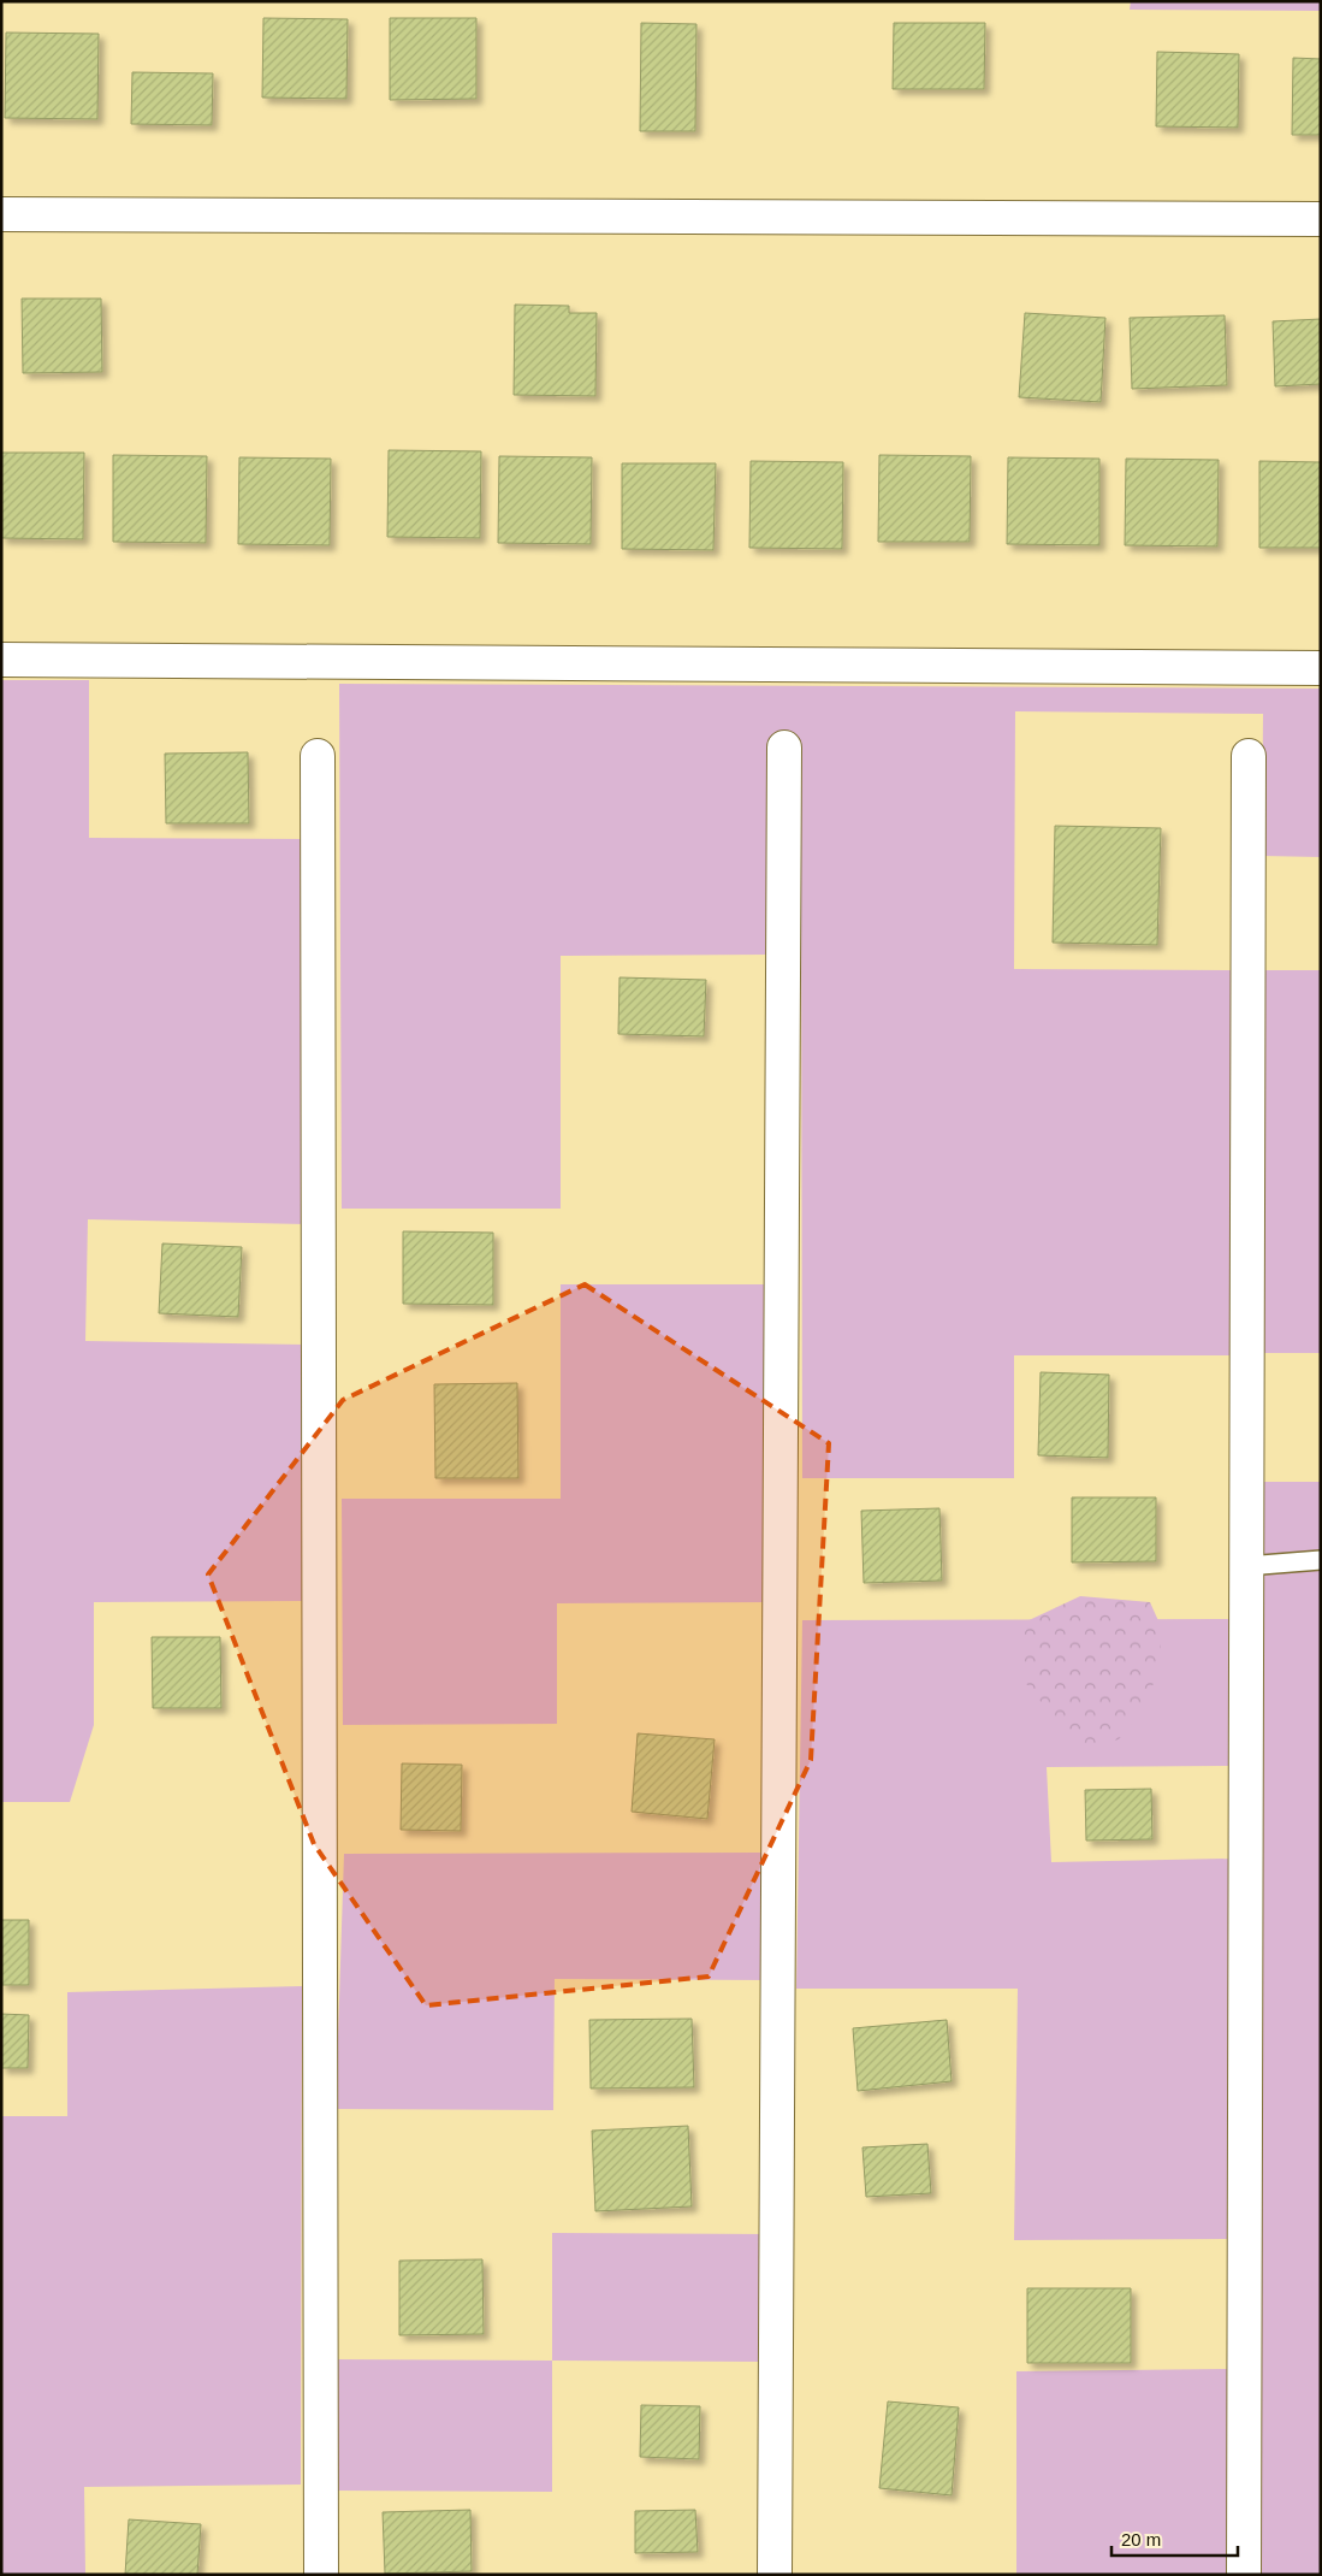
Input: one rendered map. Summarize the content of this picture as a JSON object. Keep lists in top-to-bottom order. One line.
{"scale_bar":"20 m"}
